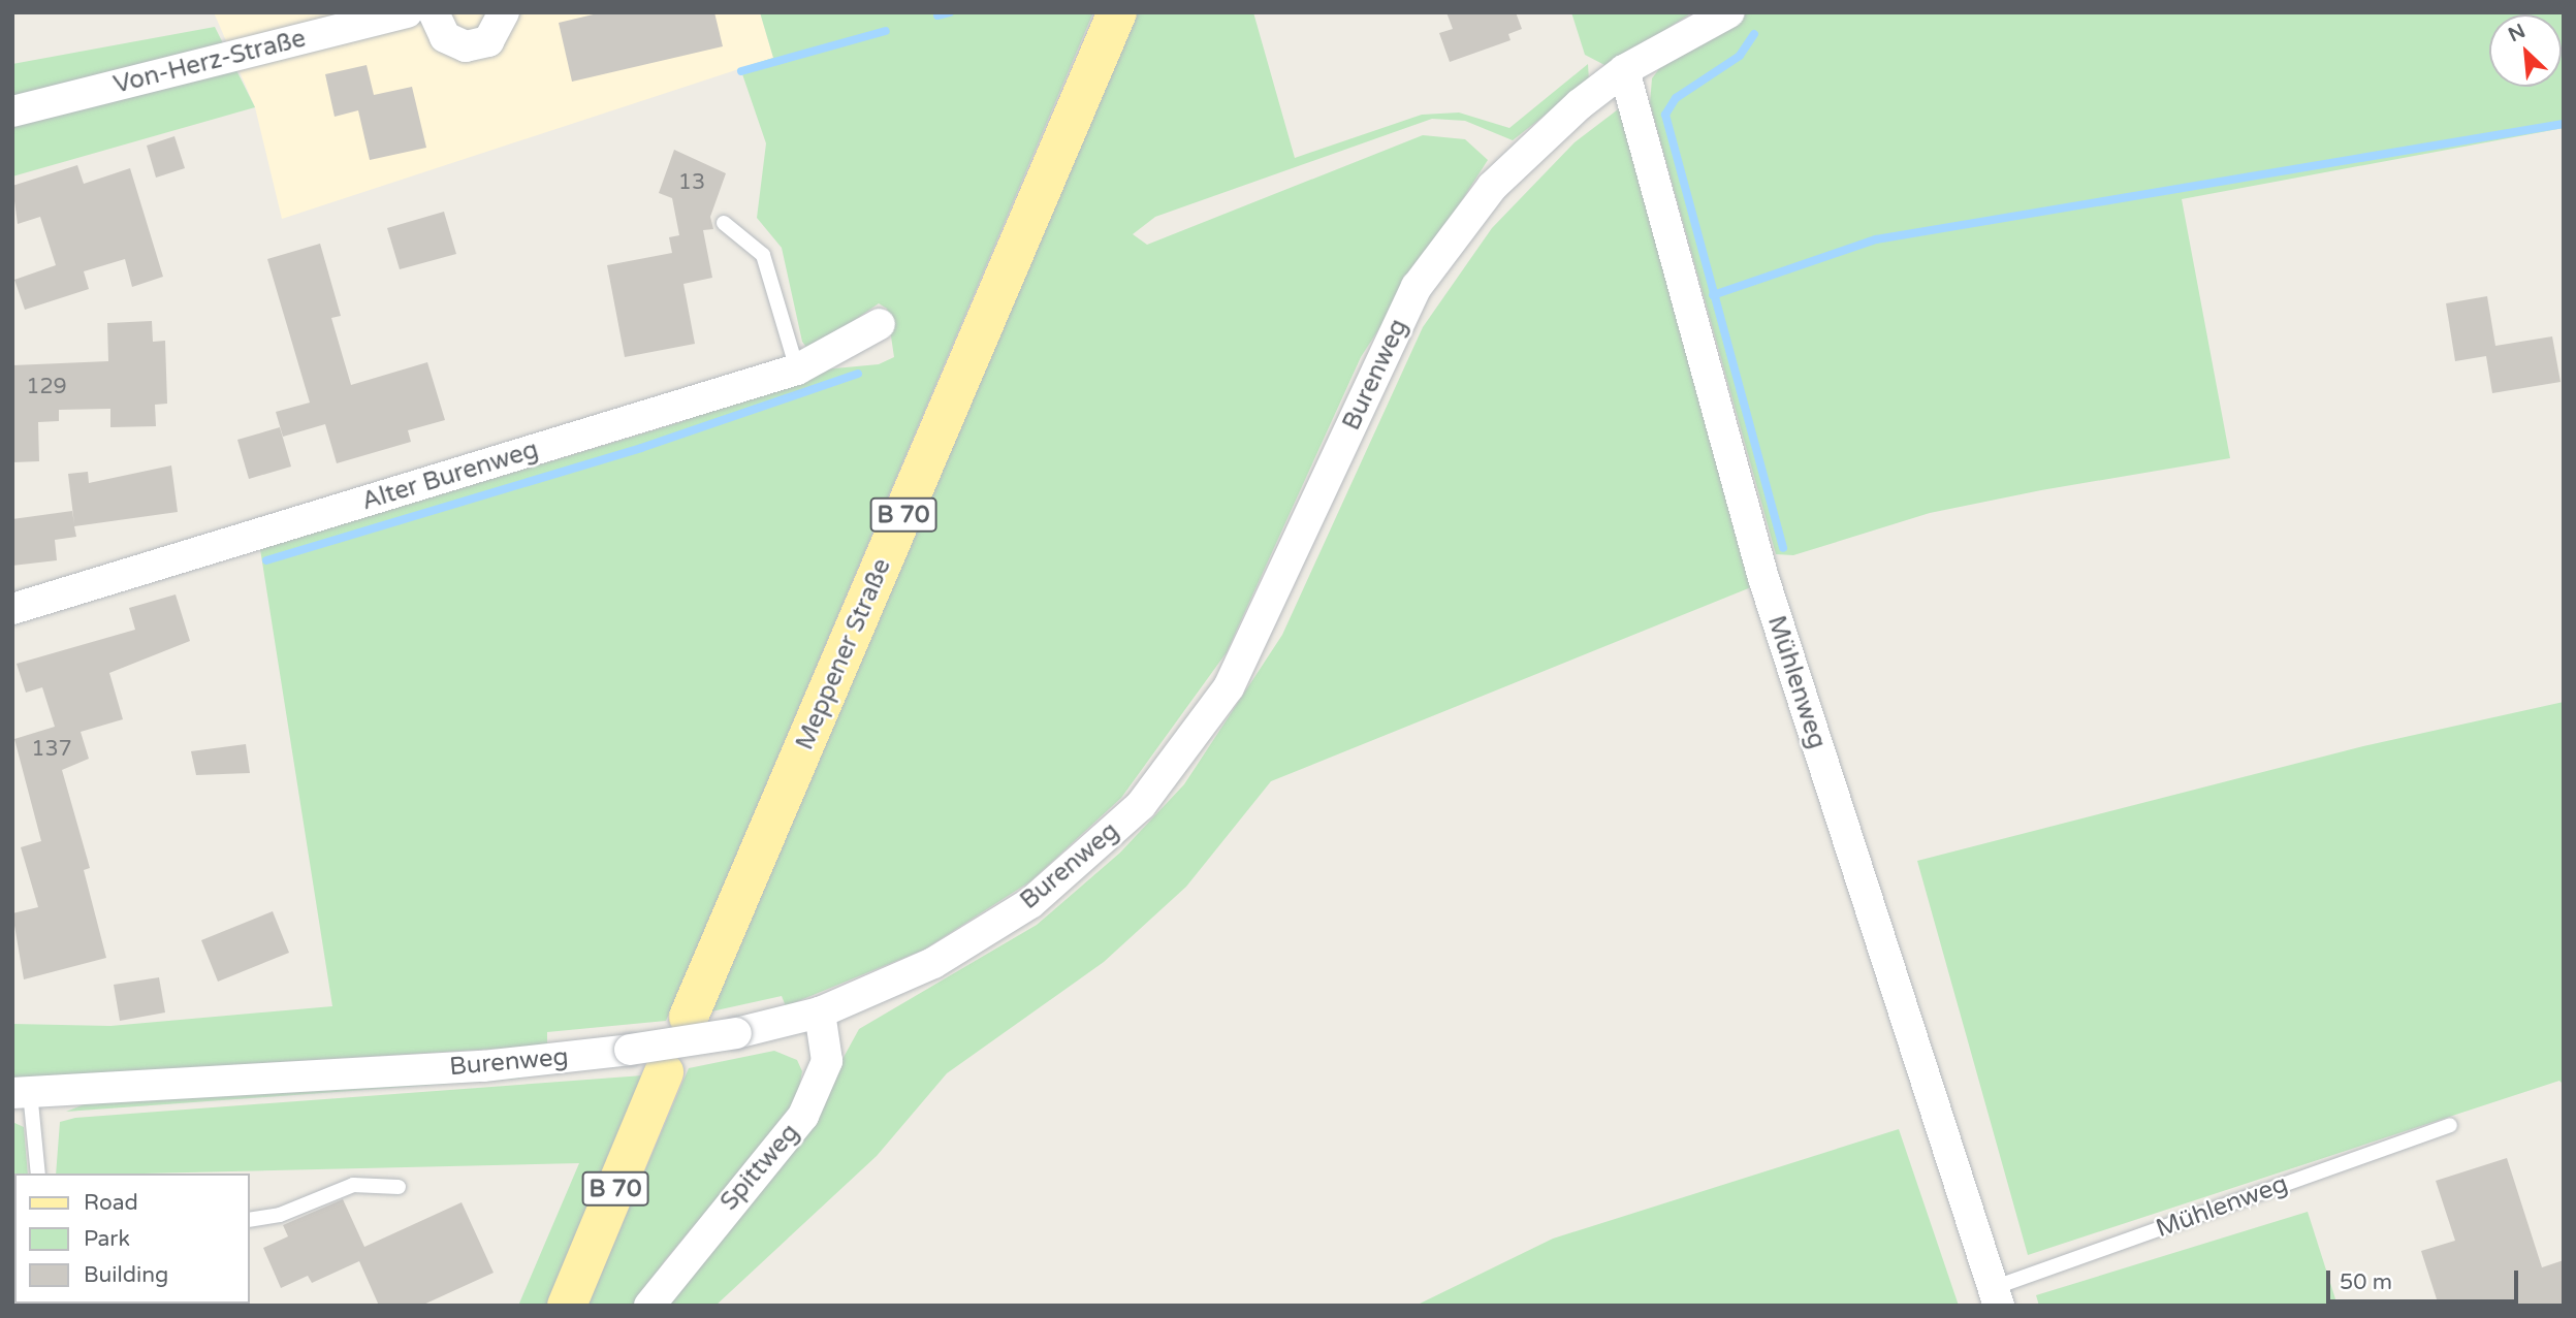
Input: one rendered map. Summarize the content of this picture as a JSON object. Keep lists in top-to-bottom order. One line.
{"streets":{"main road":["B 70","Meppener Straße"],"street":["Von-Herz-Straße","Burenweg","Alter Burenweg","Mühlenweg","Spittweg"]},"crossings":[["Burenweg","Mühlenweg"],["Burenweg","Spittweg"]],"house_numbers":["13","129","137"],"legend":["Road","Park","Building"],"scale_bar":"50 m","north":"top left"}
